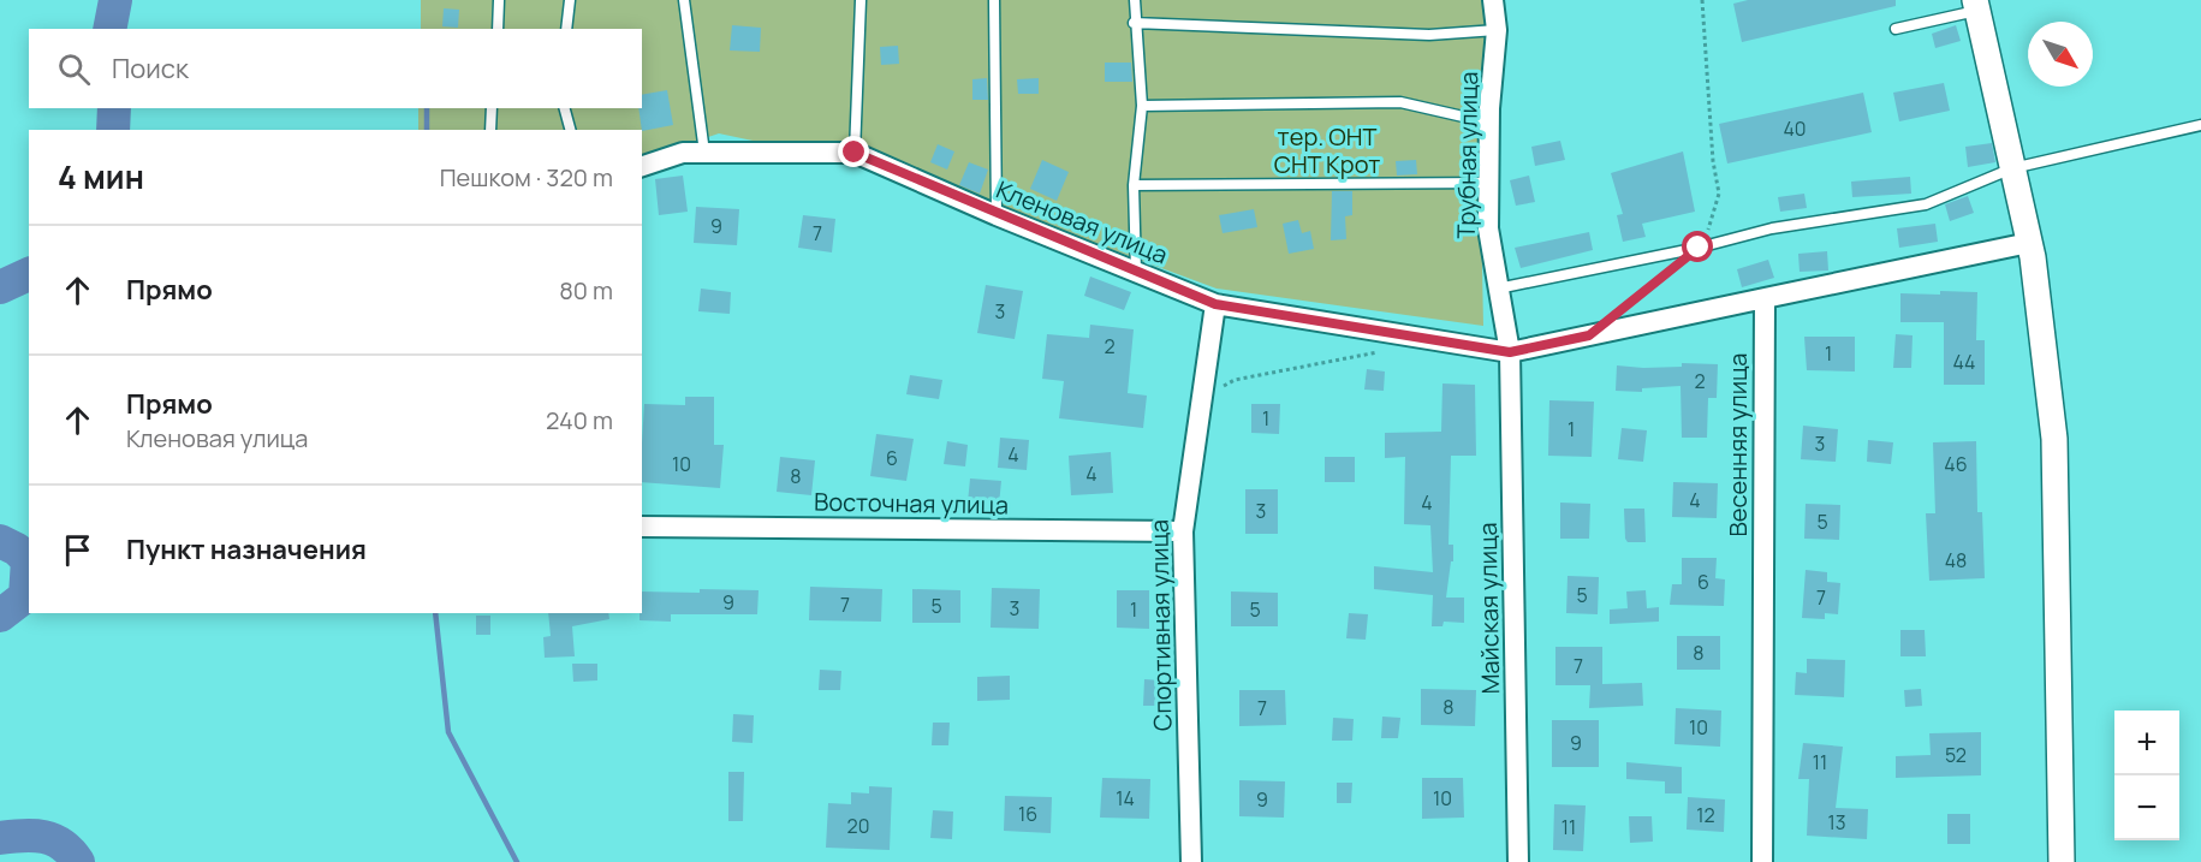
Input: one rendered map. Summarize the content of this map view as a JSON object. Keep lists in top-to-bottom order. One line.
{"streets":{"street":["Трубная улица","Кленовая улица","Весенняя улица","Восточная улица","Майская улица","Спортивная улица"]},"crossings":[["Трубная улица","Кленовая улица"],["Трубная улица","Майская улица"],["Кленовая улица","Майская улица"],["Кленовая улица","Спортивная улица"],["Восточная улица","Спортивная улица"]],"parks":["тер. ОНТ СНТ Крот"],"house_numbers":["40","9","7","3","2","1","44","2","1","1","3","4","6","10","46","4","8","4","4","3","5","48","6","5","7","9","7","5","3","1","5","8","7","8","7","10","9","52","11","14","10","9","16","12","13","20","11"],"north":"bottom right","page":{"search":"Поиск","heading":["4 мин","Пешком · 320 m"],"list":[["Прямо","80 m"],["Прямо","Кленовая улица","240 m"],"Пункт назначения"],"map_buttons":["+","−"]}}
